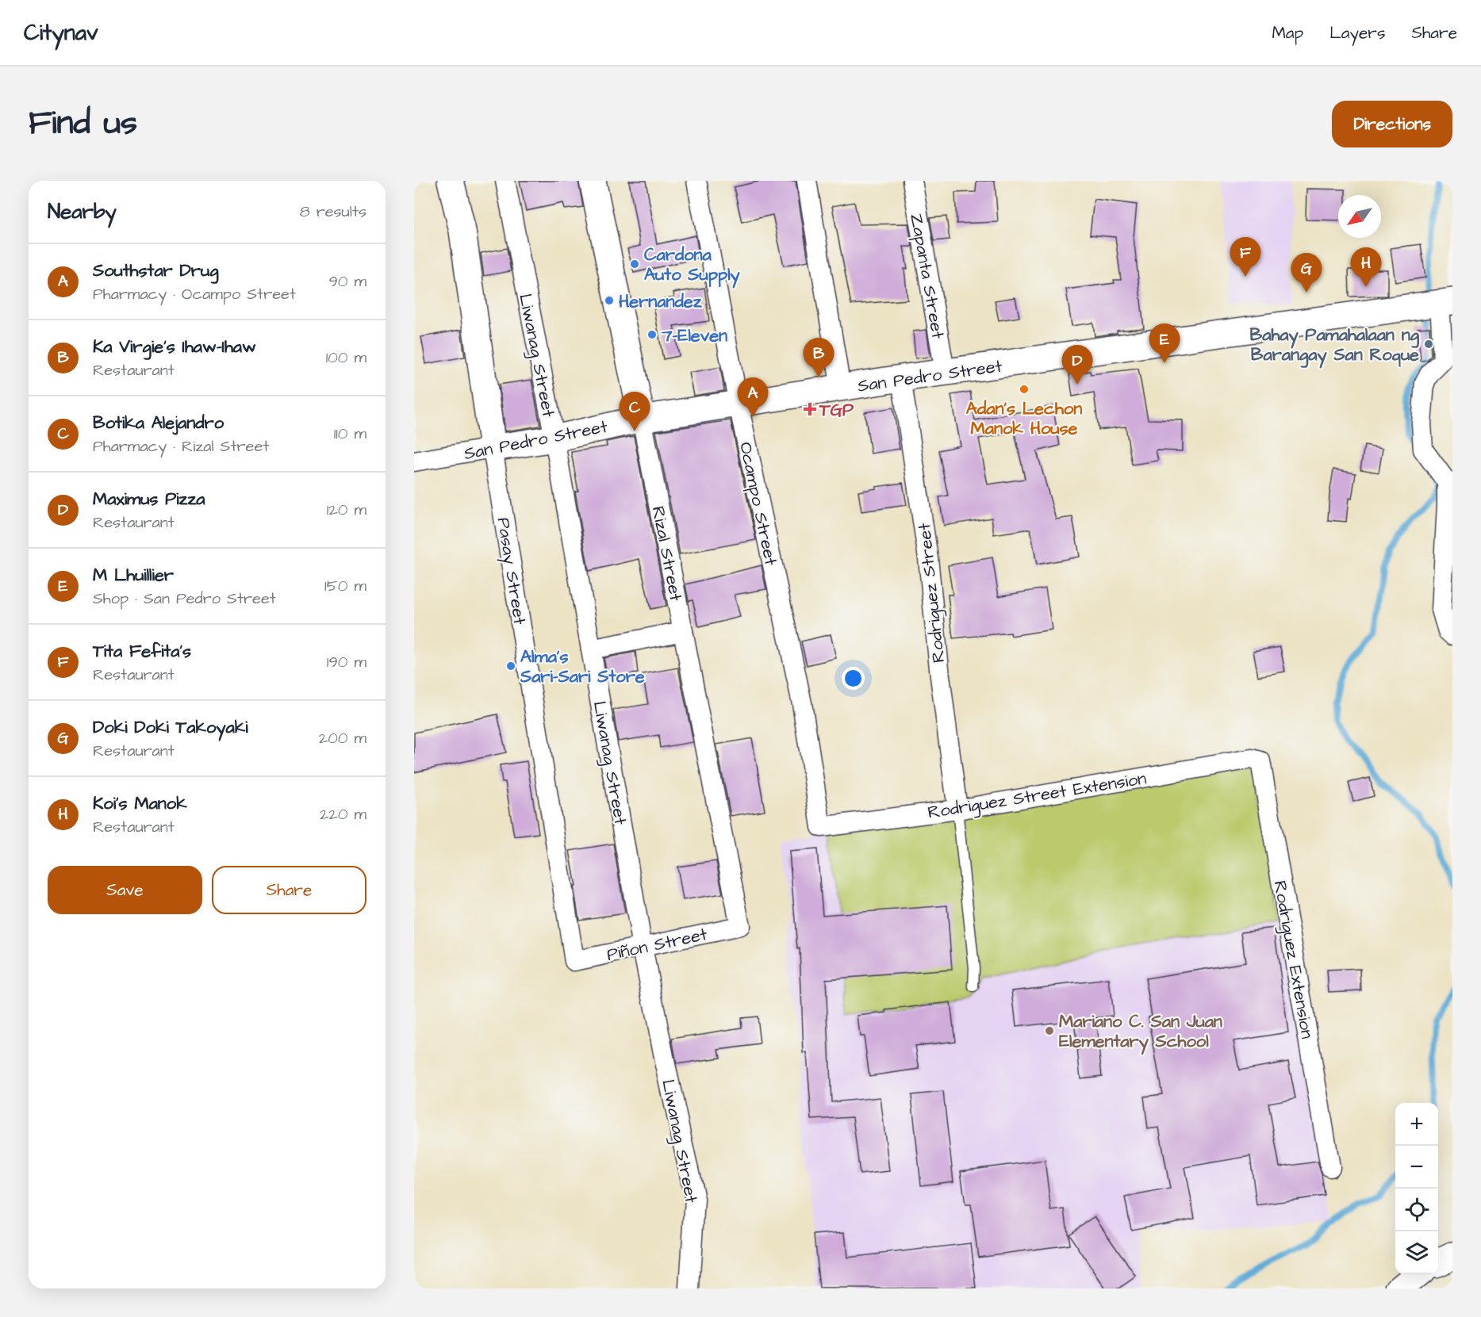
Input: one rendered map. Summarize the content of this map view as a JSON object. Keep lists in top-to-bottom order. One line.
{"streets":{"main road":["San Pedro Street","Rizal Street","Pasay Street"],"street":["Zapanta Street","Liwanag Street","Ocampo Street","Rodriguez Street","Rodriguez Street Extension","Piñon Street","Rodriguez Extension"]},"crossings":[["Zapanta Street","San Pedro Street"],["Liwanag Street","San Pedro Street"],["Liwanag Street","Piñon Street"],["San Pedro Street","Ocampo Street"],["San Pedro Street","Rizal Street"],["San Pedro Street","Pasay Street"],["San Pedro Street","Rodriguez Street"],["Ocampo Street","Rodriguez Street Extension"],["Rizal Street","Piñon Street"],["Pasay Street","Piñon Street"],["Rodriguez Street","Rodriguez Street Extension"],["Rodriguez Street Extension","Rodriguez Extension"]],"places":{"other":["Cardona Auto Supply","Hernandez","7-Eleven","Bahay Pamahalaan ng Barangay San Roque","Adan's Lechon Manok House","Alma’s Sari-Sari Store","Mariano C. San Juan Elementary School"],"health":["TGP"]},"north":"bottom left","page":{"header":"Citynav","nav":["Map","Layers","Share"],"title":"Find us","buttons":["Directions",["Save","Share"]],"heading":["Nearby","8 results"],"pins":["F","H","G","E","B","D","A","C"],"list":[{"mark":"A","name":"Southstar Drug","note":"Pharmacy · Ocampo Street","value":"90 m"},{"mark":"B","name":"Ka Virgie’s Ihaw-Ihaw","note":"Restaurant","value":"100 m"},{"mark":"C","name":"Botika Alejandro","note":"Pharmacy · Rizal Street","value":"110 m"},{"mark":"D","name":"Maximus Pizza","note":"Restaurant","value":"120 m"},{"mark":"E","name":"M Lhuillier","note":"Shop · San Pedro Street","value":"150 m"},{"mark":"F","name":"Tita Fefita’s","note":"Restaurant","value":"190 m"},{"mark":"G","name":"Doki Doki Takoyaki","note":"Restaurant","value":"200 m"},{"mark":"H","name":"Koi’s Manok","note":"Restaurant","value":"220 m"}],"map_buttons":["+","−"]}}
